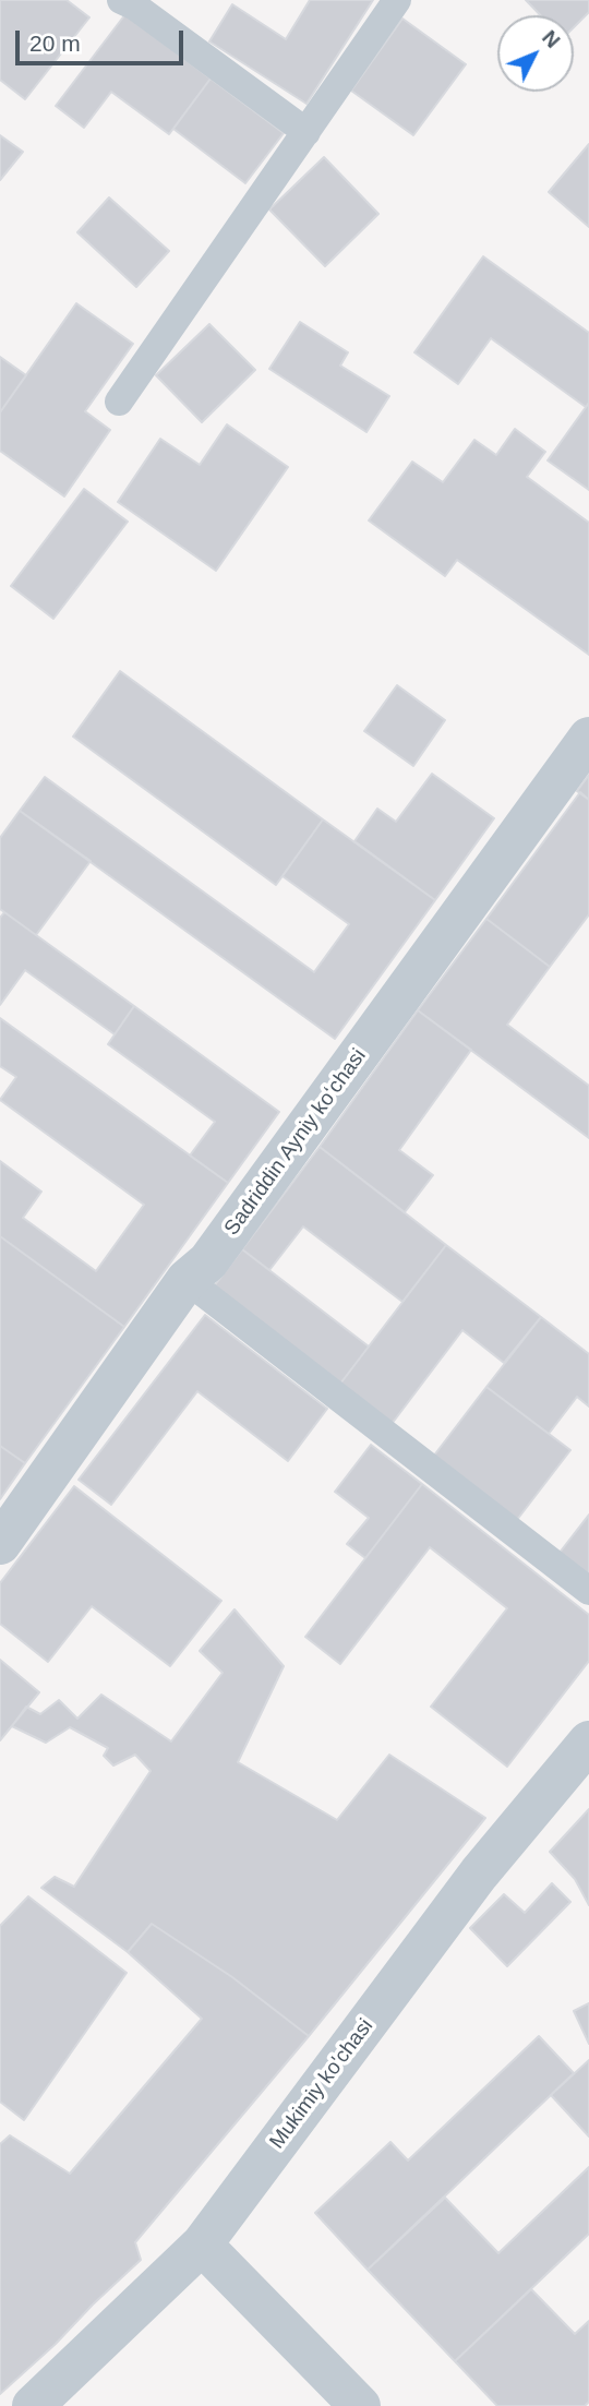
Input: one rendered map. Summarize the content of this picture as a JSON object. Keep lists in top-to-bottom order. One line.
{"streets":{"street":["Sadriddin Ayniy koʻchasi","Mukimiy ko'chasi"]},"scale_bar":"20 m","north":"top right"}
